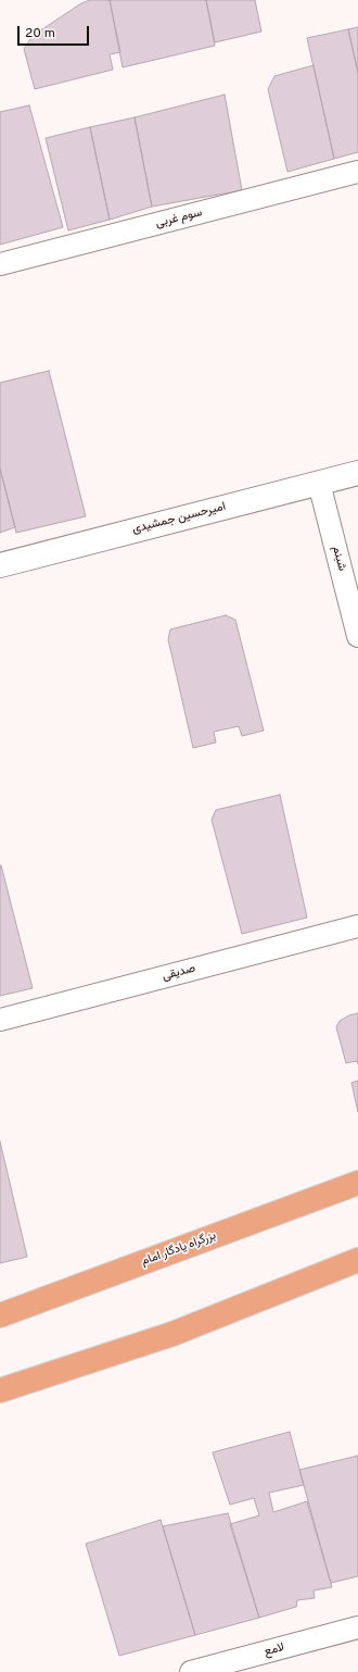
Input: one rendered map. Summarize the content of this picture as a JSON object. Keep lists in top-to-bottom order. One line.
{"streets":{"highway":["بزرگراه یادگار امام"],"street":["سوم غربی","امیرحسین جمشیدی","شبنم","صدیقی","لامع"]},"crossings":[["امیرحسین جمشیدی","شبنم"]],"scale_bar":"20 m"}
